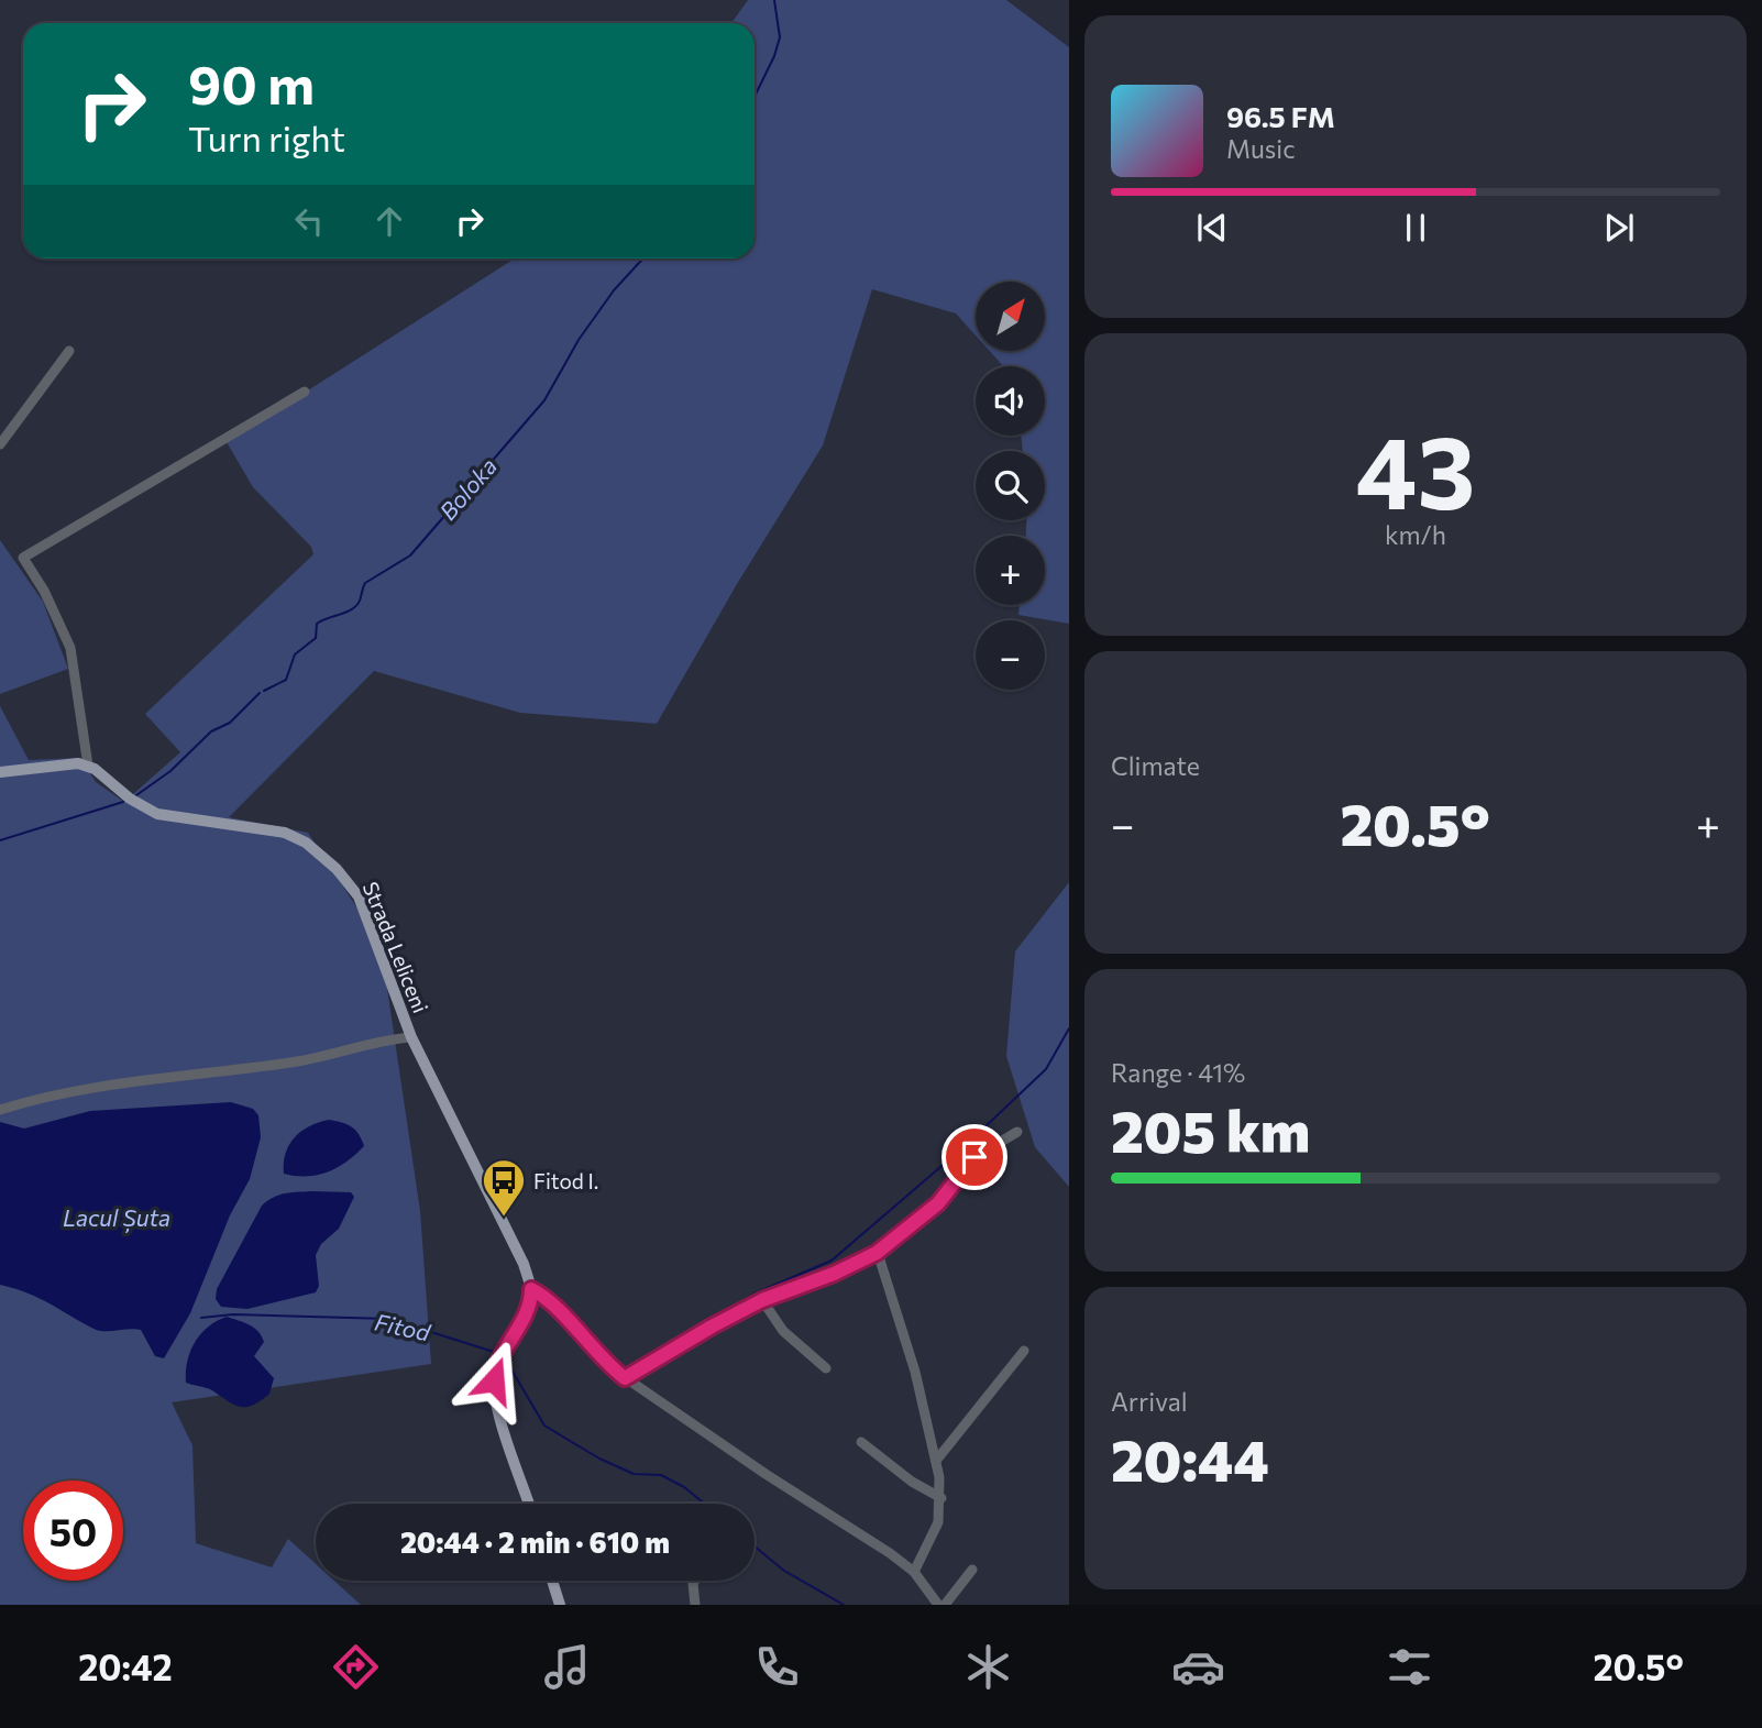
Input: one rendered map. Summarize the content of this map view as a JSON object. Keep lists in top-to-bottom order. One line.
{"streets":{"main road":["Strada Leliceni"]},"water":["Boloka","Lacul Șuta","Fitod"],"places":{"bus stop":["Fitod I."]},"north":"top right","page":{"turn":["90 m","Turn right"],"song":["96.5 FM","Music"],"map_buttons":["+","−"],"tile":[["43","km/h"],"Climate",["Range · 41%","205 km"],["Arrival","20:44"]],"heat":["−","20.5°","+"],"limit":"50","trip":"20:44 · 2 min · 610 m","tabs":["20:42","20.5°"]}}
